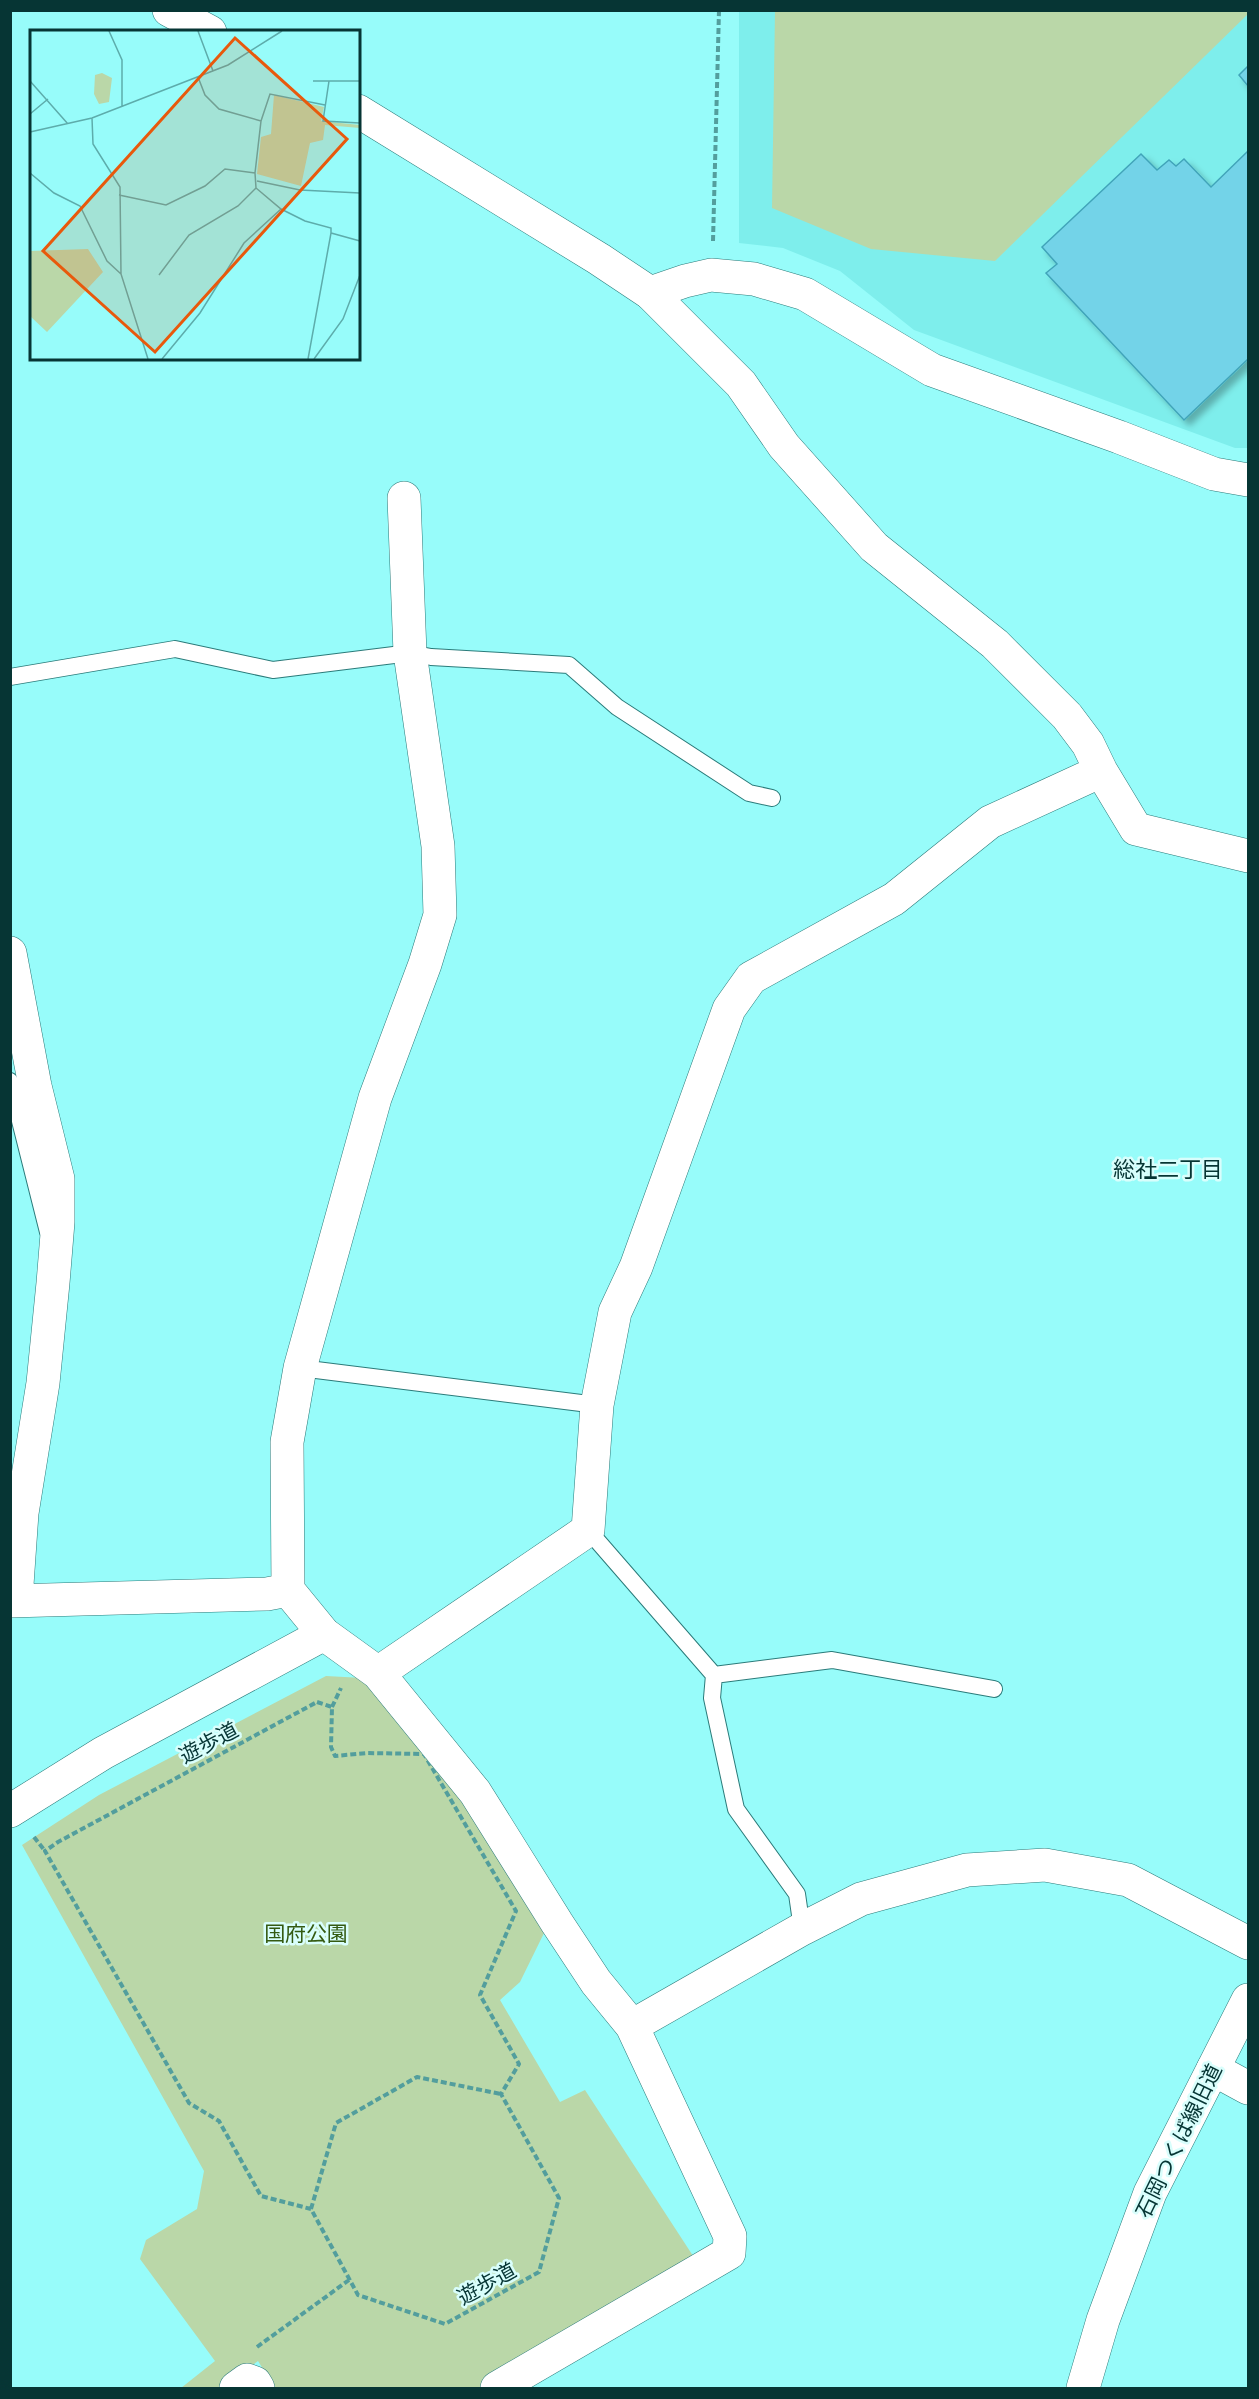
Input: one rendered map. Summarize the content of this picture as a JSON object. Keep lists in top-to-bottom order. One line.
{"streets":{"street":["石岡つくば線旧道"],"path":["遊歩道"]},"districts":["総社二丁目"],"parks":["国府公園"]}
